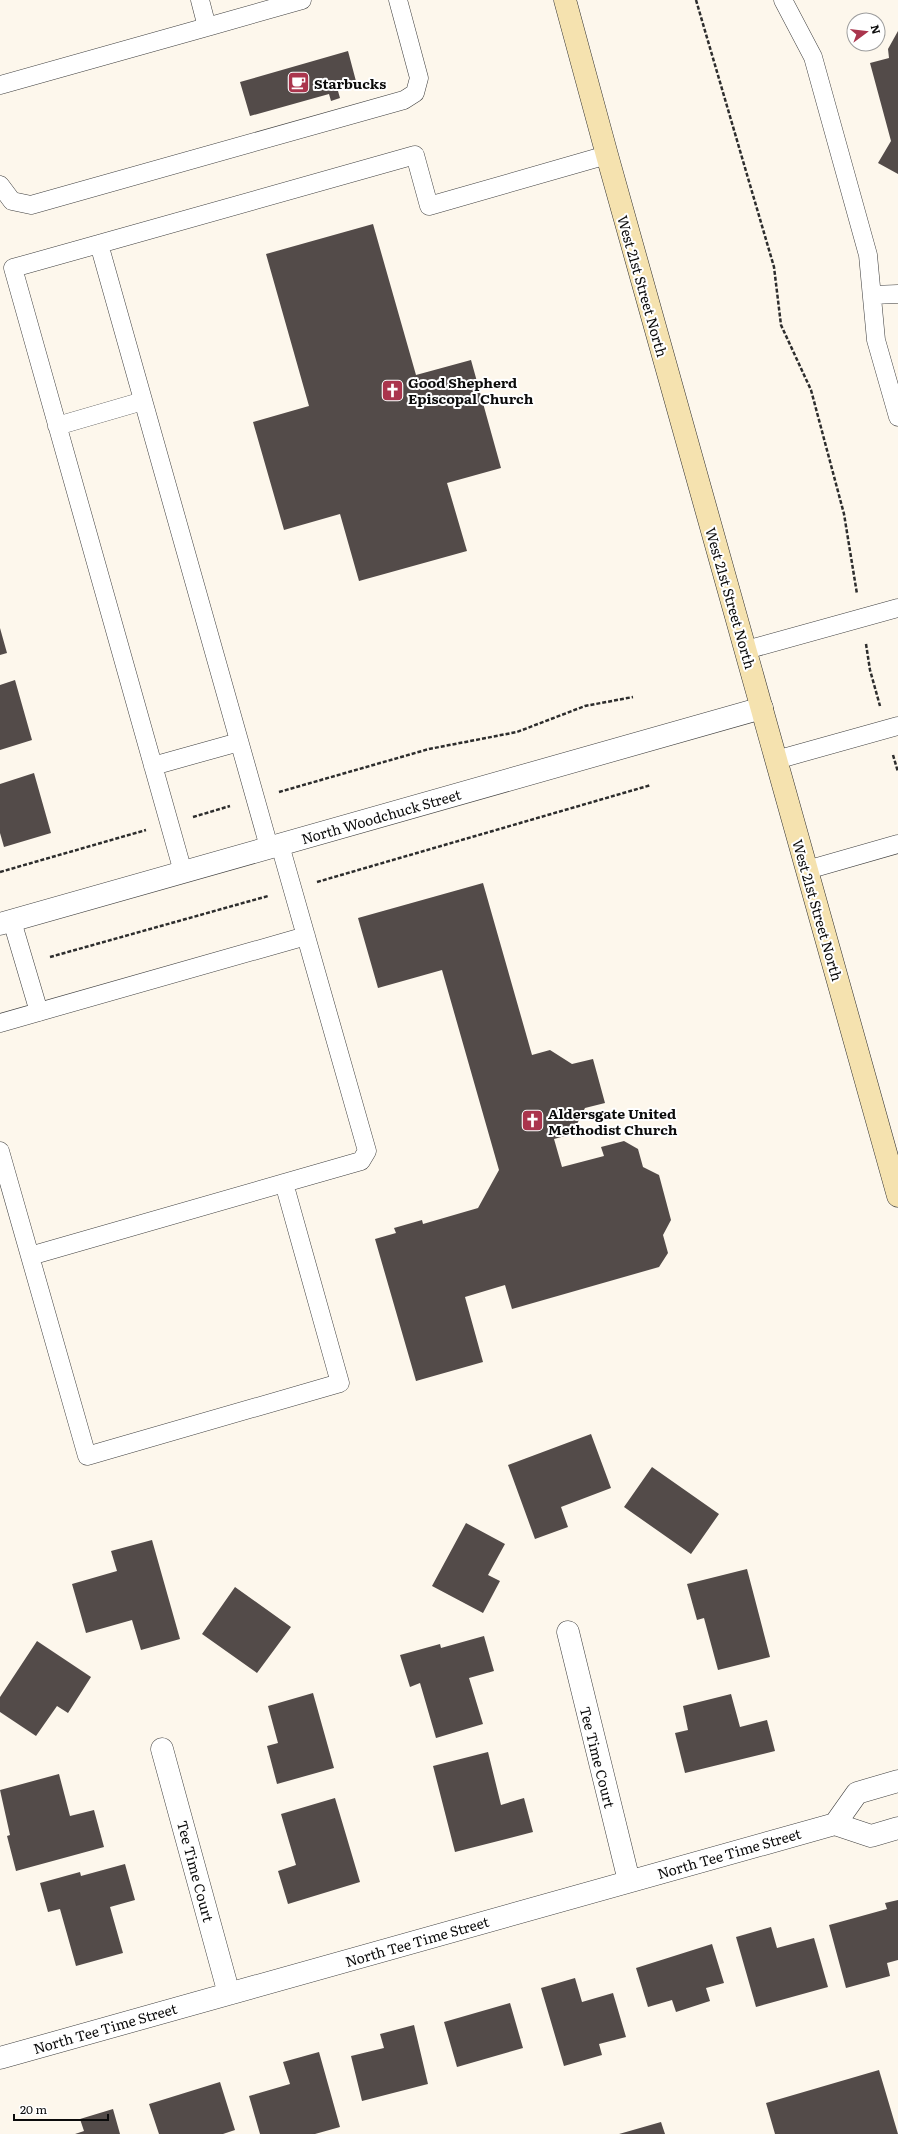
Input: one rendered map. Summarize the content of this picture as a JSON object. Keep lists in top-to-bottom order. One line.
{"streets":{"main road":["West 21st Street North"],"street":["North Woodchuck Street","Tee Time Court","North Tee Time Street"]},"crossings":[["West 21st Street North","North Woodchuck Street"],["Tee Time Court","North Tee Time Street"]],"places":{"cafe":["Starbucks"],"church":["Good Shepherd Episcopal Church","Aldersgate United Methodist Church"]},"scale_bar":"20 m","north":"right"}
